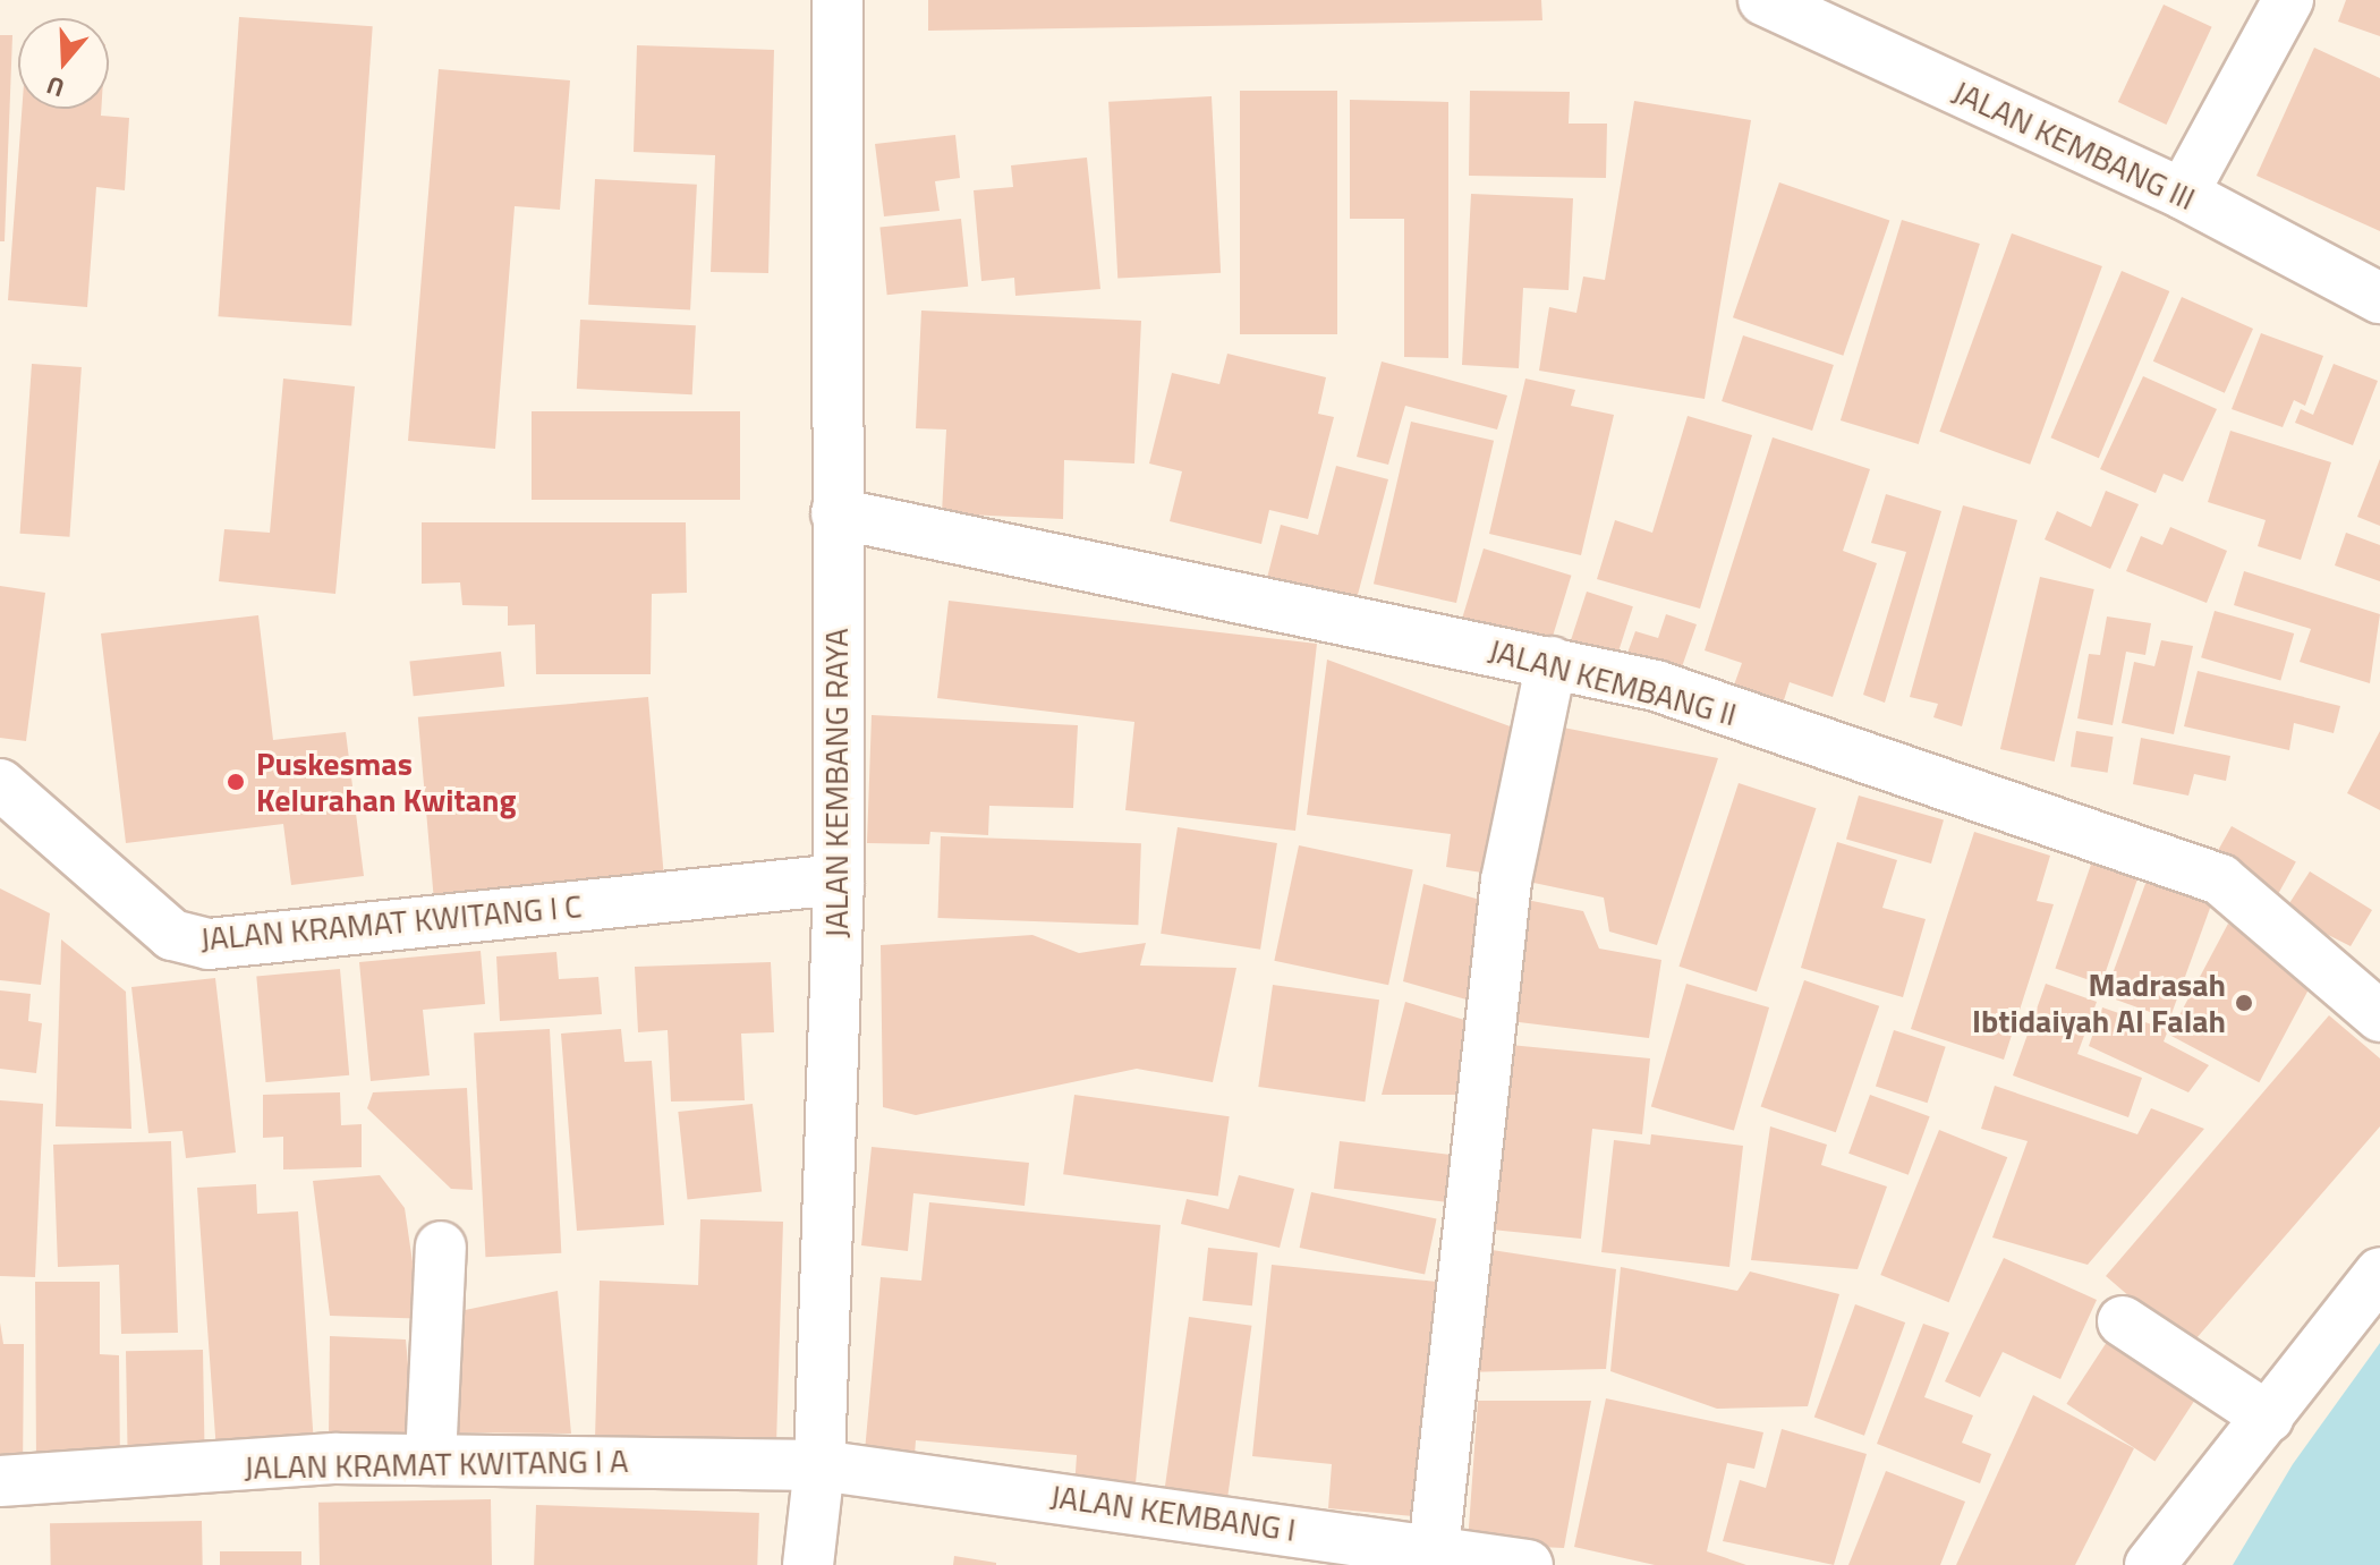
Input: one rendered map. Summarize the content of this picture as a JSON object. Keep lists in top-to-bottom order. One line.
{"streets":{"street":["JALAN KEMBANG III","JALAN KEMBANG II","JALAN KEMBANG RAYA","JALAN KRAMAT KWITANG I C","JALAN KRAMAT KWITANG I A","JALAN KEMBANG I"]},"crossings":[["JALAN KEMBANG II","JALAN KEMBANG RAYA"],["JALAN KEMBANG RAYA","JALAN KRAMAT KWITANG I C"],["JALAN KEMBANG RAYA","JALAN KRAMAT KWITANG I A"],["JALAN KEMBANG RAYA","JALAN KEMBANG I"],["JALAN KRAMAT KWITANG I A","JALAN KEMBANG I"]],"places":["Puskesmas Kelurahan Kwitang","Madrasah Ibtidaiyah Al Falah"],"north":"bottom"}
